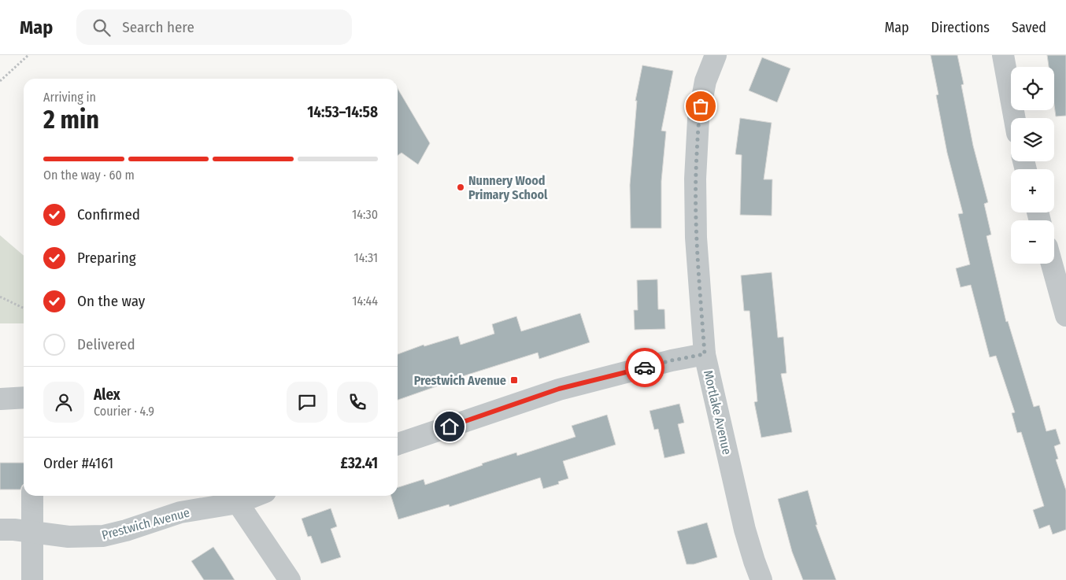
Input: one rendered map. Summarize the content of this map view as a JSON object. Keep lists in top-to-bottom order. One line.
{"streets":{"street":["Mortlake Avenue","Prestwich Avenue"]},"places":{"other":["Nunnery Wood Primary School"],"transit":["Prestwich Avenue"]},"page":{"header":"Map","search":"Search here","nav":["Map","Directions","Saved"],"map_buttons":["+","−"],"heading":["2 min","Arriving in","14:53–14:58"],"panel":["Alex","Courier · 4.9","Order #4161","£32.41"],"bar":"On the way · 60 m","list":[["Confirmed","14:30"],["Preparing","14:31"],["On the way","14:44"],"Delivered"]}}
